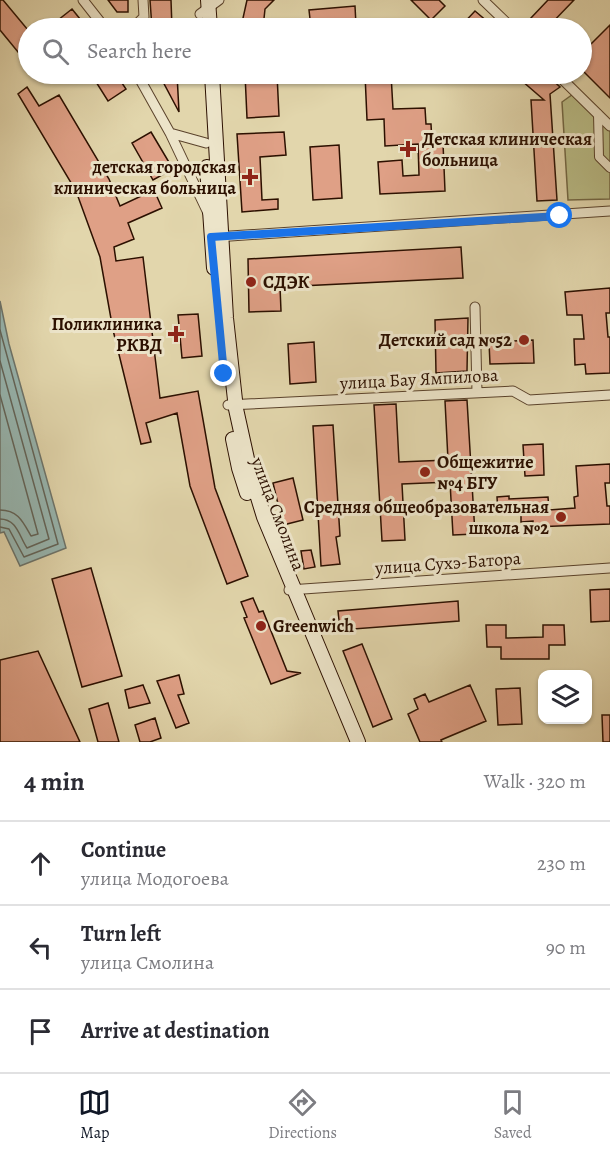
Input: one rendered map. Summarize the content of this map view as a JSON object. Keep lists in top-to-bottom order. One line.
{"streets":{"main road":["улица Смолина"],"street":["улица Бау Ямпилова","улица Сухэ-Батора"]},"crossings":[["улица Бау Ямпилова","улица Смолина"],["улица Смолина","улица Сухэ-Батора"]],"places":{"health":["Детская клиническая больница","детская городская клиническая больница","Поликлиника РКВД"],"other":["СДЭК","Детский сад №52","Общежитие №4 БГУ","Средняя общеобразовательная школа №2","Greenwich"]},"page":{"search":"Search here","heading":["4 min","Walk · 320 m"],"list":[["Continue","улица Модогоева","230 m"],["Turn left","улица Смолина","90 m"],"Arrive at destination"],"nav":["Map","Directions","Saved"]}}
